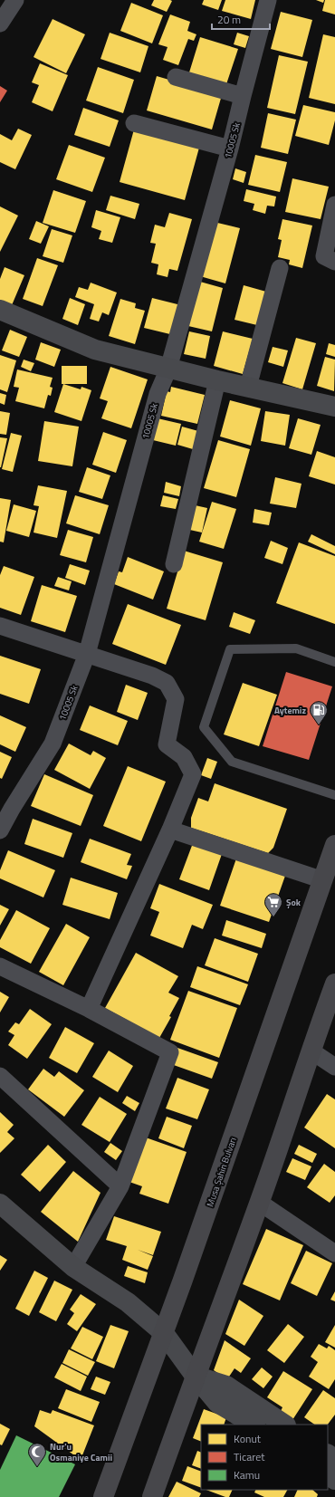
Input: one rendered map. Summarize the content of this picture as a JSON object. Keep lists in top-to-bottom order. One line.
{"streets":{"main road":["Musa Şahin Bulvarı"],"street":["10005 Sk"]},"places":{"fuel station":["Aytemiz"],"supermarket":["Şok"],"mosque":["Nur'u Osmaniye Camii"]},"legend":["Konut","Ticaret","Kamu"],"scale_bar":"20 m"}
